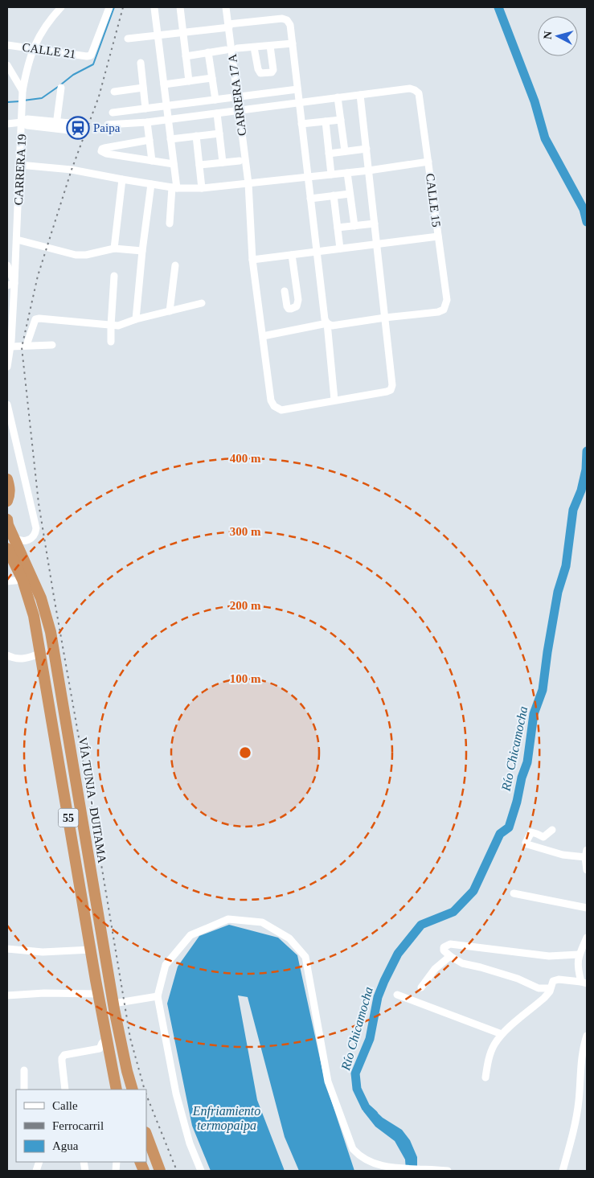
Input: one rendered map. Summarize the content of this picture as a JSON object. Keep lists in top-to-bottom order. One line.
{"streets":{"highway":["VÍA TUNJA - DUITAMA","55"],"street":["CALLE 21","CARRERA 17 A","CARRERA 19","CALLE 15"]},"crossings":[["CALLE 21","CARRERA 19"]],"water":["Río Chicamocha","Enfriamiento termopaipa"],"places":{"station":["Paipa"]},"legend":["Calle","Ferrocarril","Agua"],"north":"left","rings":["400 m","300 m","200 m","100 m"]}
